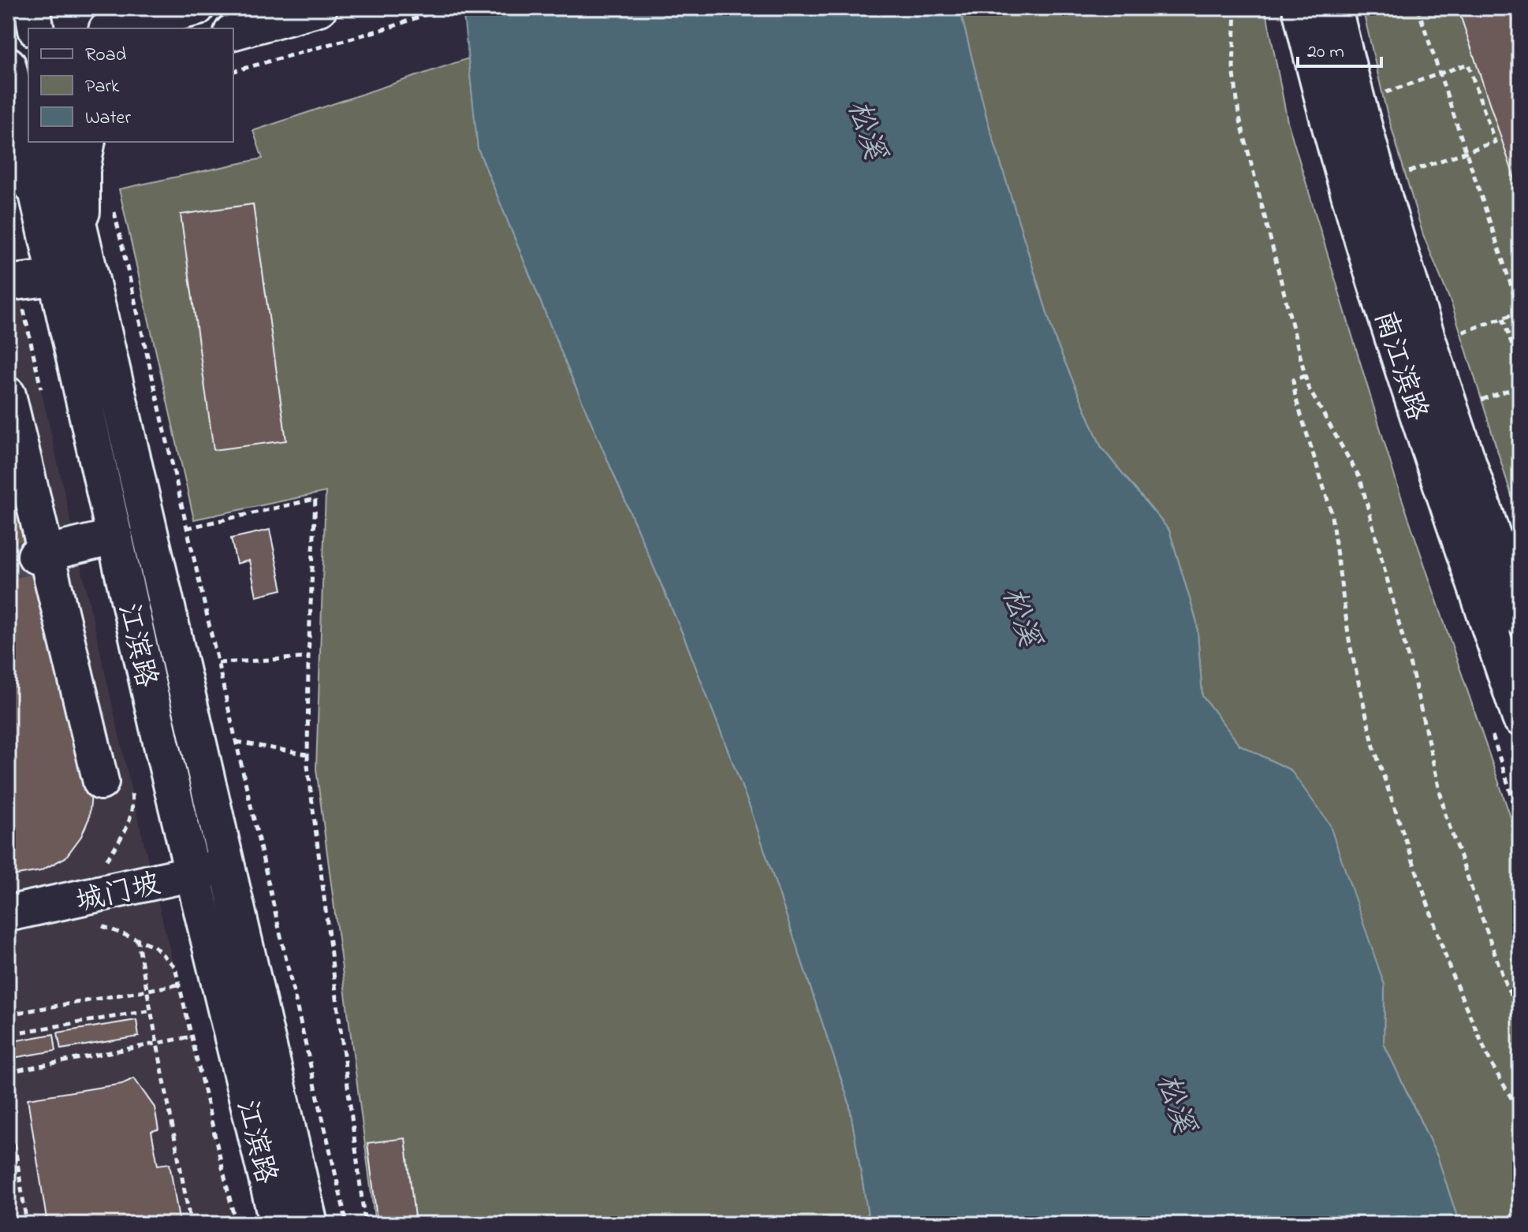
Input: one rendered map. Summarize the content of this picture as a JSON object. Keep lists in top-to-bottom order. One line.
{"streets":{"main road":["南江滨路","江滨路","城门坡"]},"crossings":[["江滨路","城门坡"]],"water":["松溪"],"legend":["Road","Park","Water"],"scale_bar":"20 m"}
